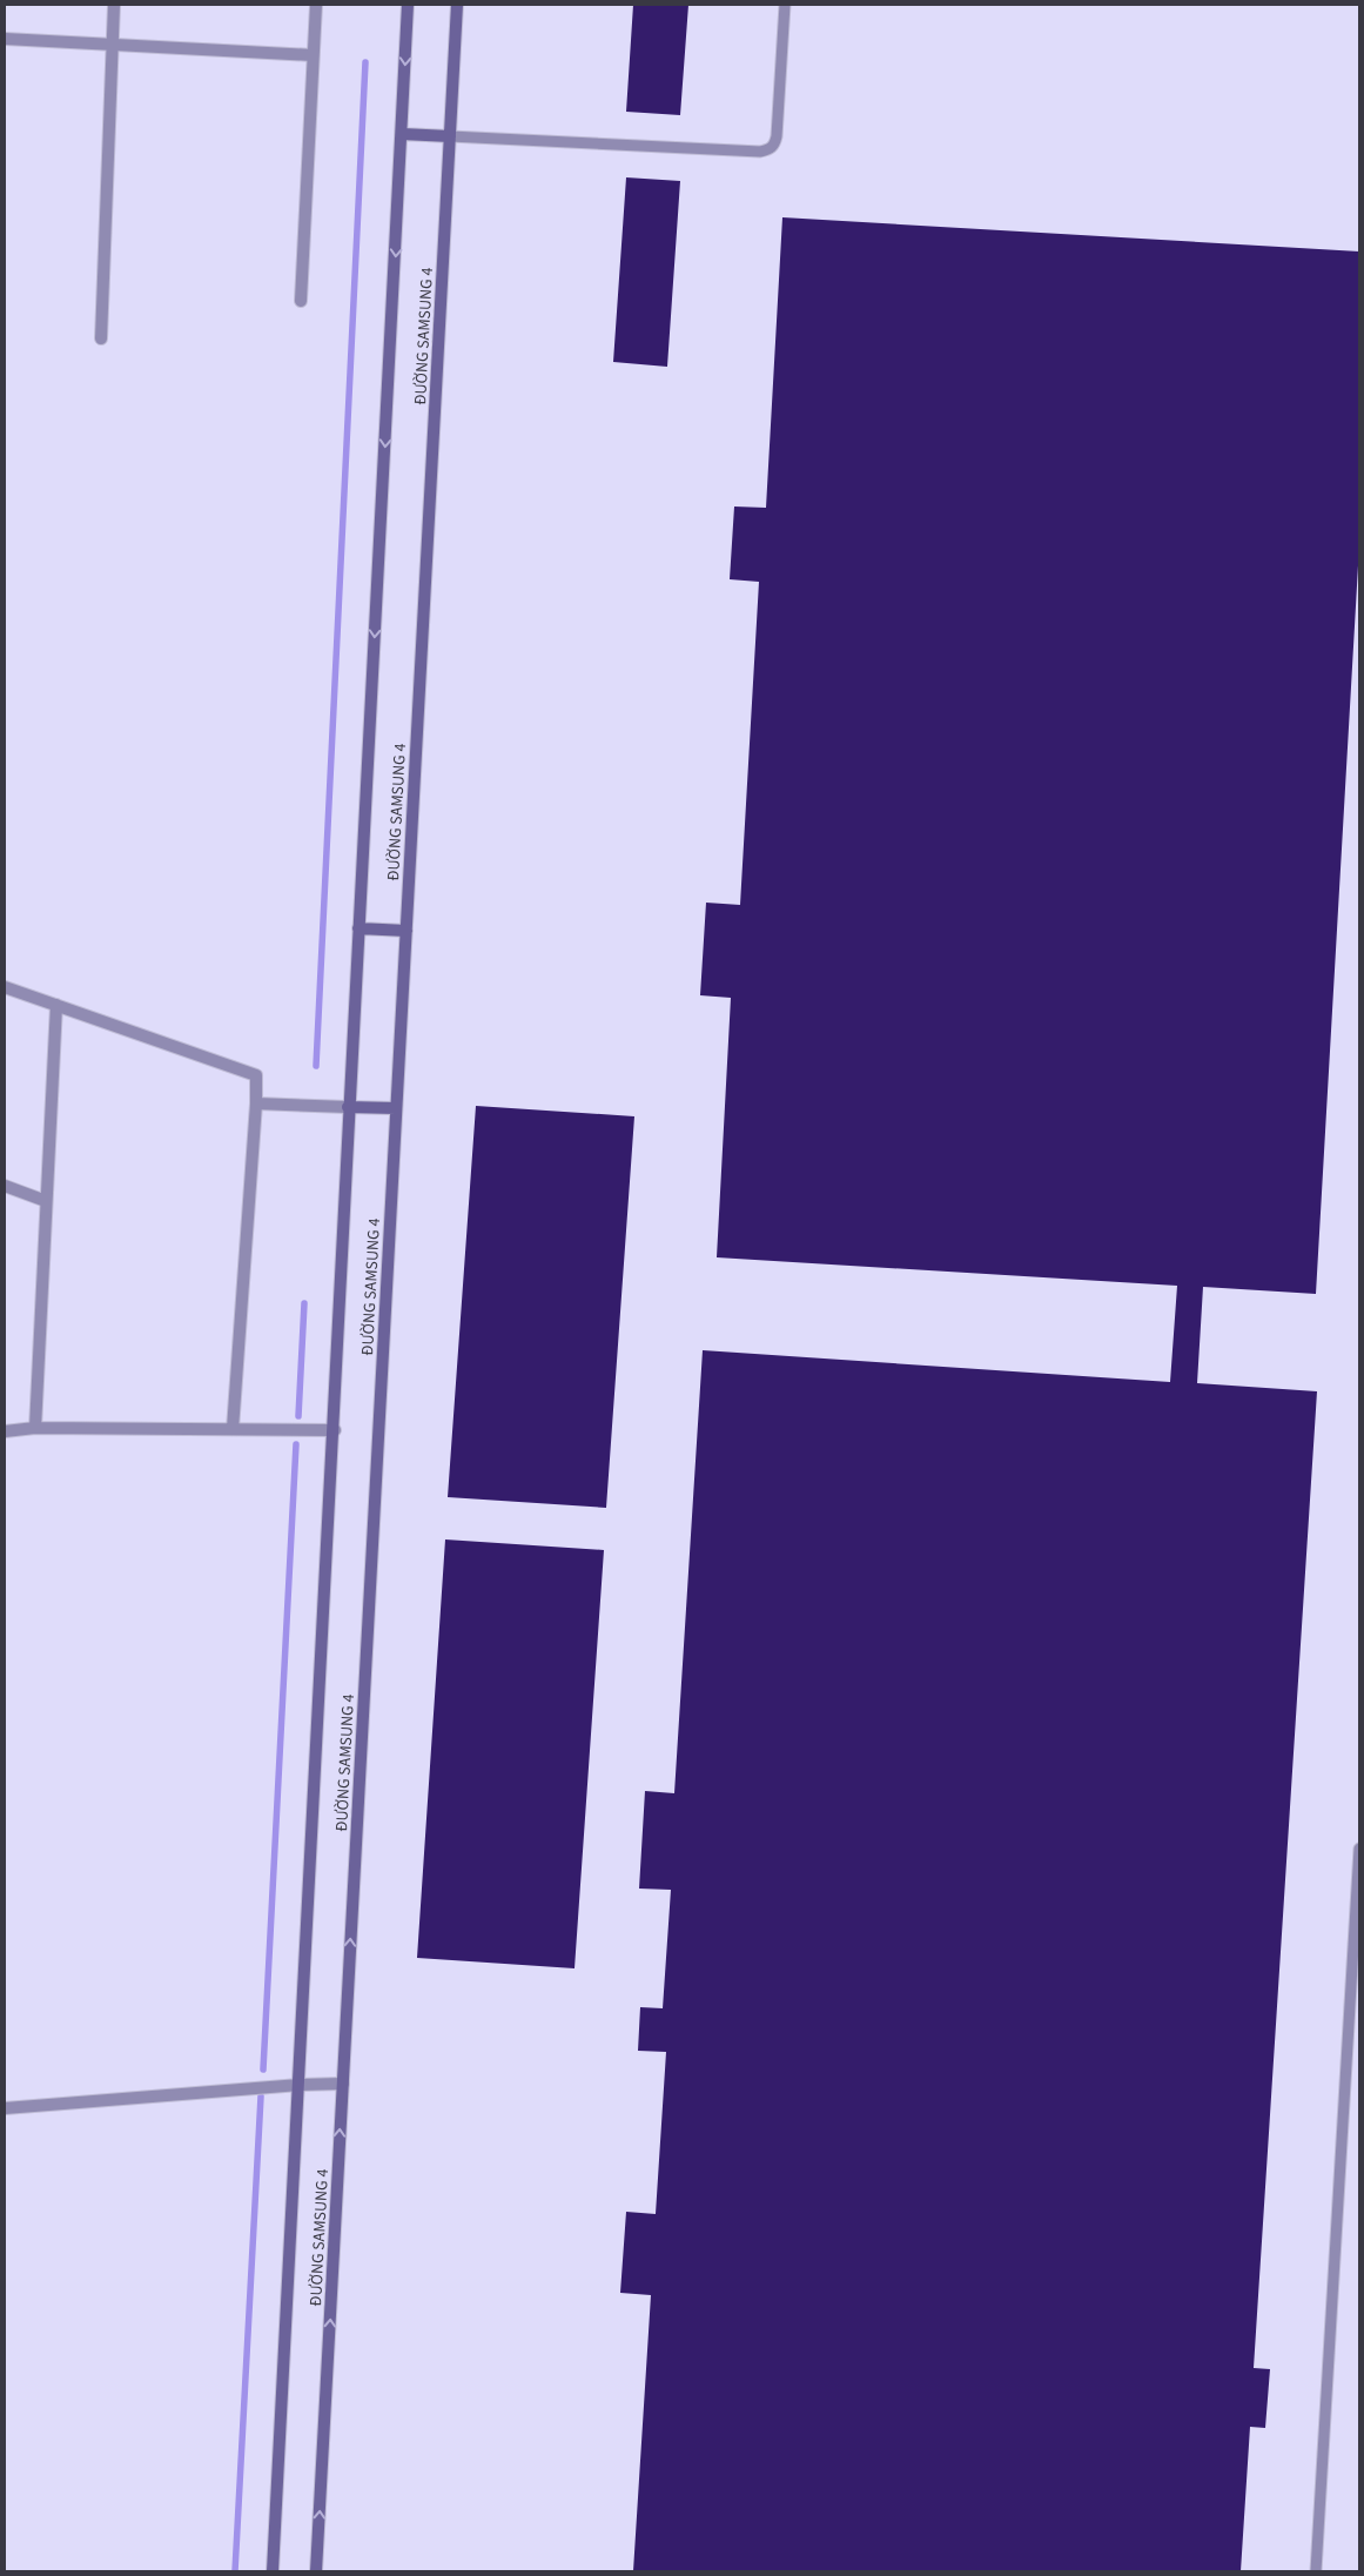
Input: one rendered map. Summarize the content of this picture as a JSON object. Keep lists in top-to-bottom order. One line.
{"streets":{"main road":["ĐƯỜNG SAMSUNG 4"]}}
